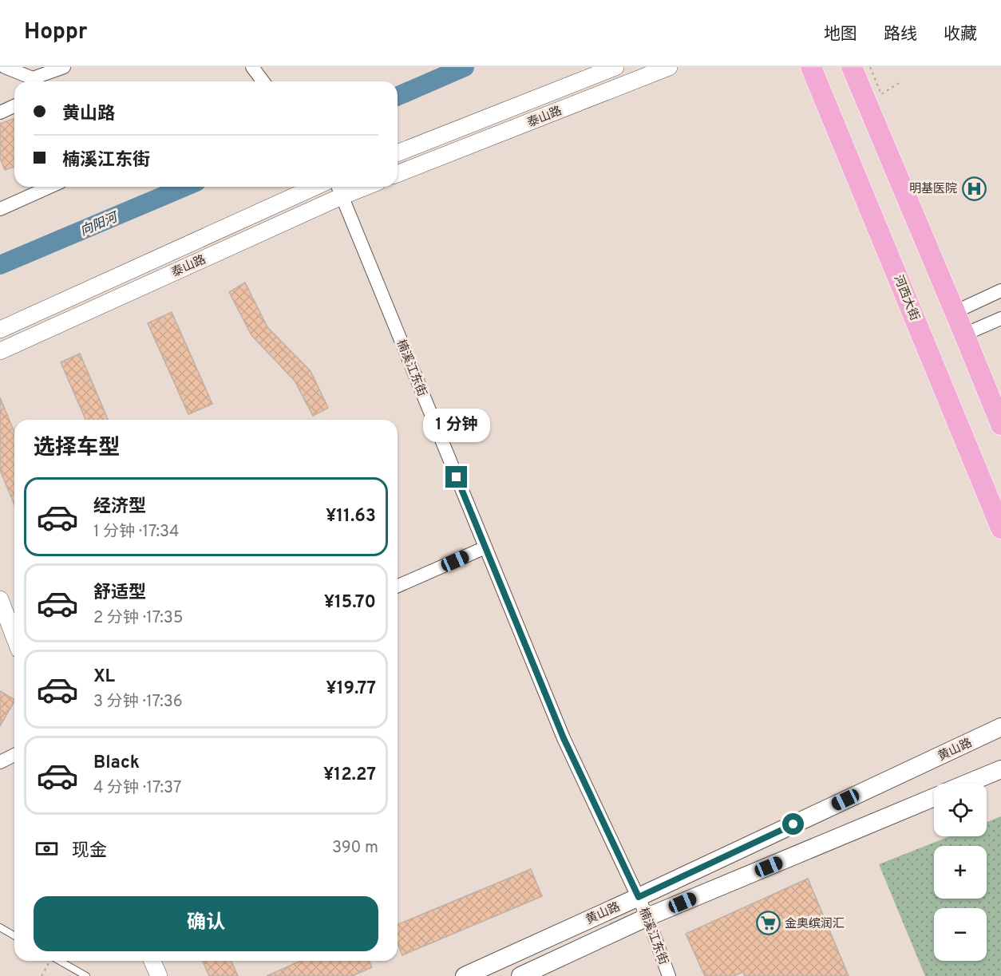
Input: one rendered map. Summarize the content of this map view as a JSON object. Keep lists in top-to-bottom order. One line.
{"streets":{"main road":["河西大街","黄山路"],"street":["泰山路","楠溪江东街"]},"crossings":[["泰山路","楠溪江东街"],["楠溪江东街","黄山路"]],"water":["向阳河"],"places":{"hospital":["明基医院"],"supermarket":["金奥·缤润汇"]},"page":{"header":"Hoppr","nav":["地图","路线","收藏"],"banner":["黄山路","楠溪江东街"],"bubble":"1 分钟","heading":"选择车型","list":[{"name":"经济型","note":"1 分钟 · 17:34","value":"¥11.63"},{"name":"舒适型","note":"2 分钟 · 17:35","value":"¥15.70"},{"name":"XL","note":"3 分钟 · 17:36","value":"¥19.77"},{"name":"Black","note":"4 分钟 · 17:37","value":"¥12.27"}],"map_buttons":["+","−"],"pay":["现金","390 m"],"buttons":"确认"}}
